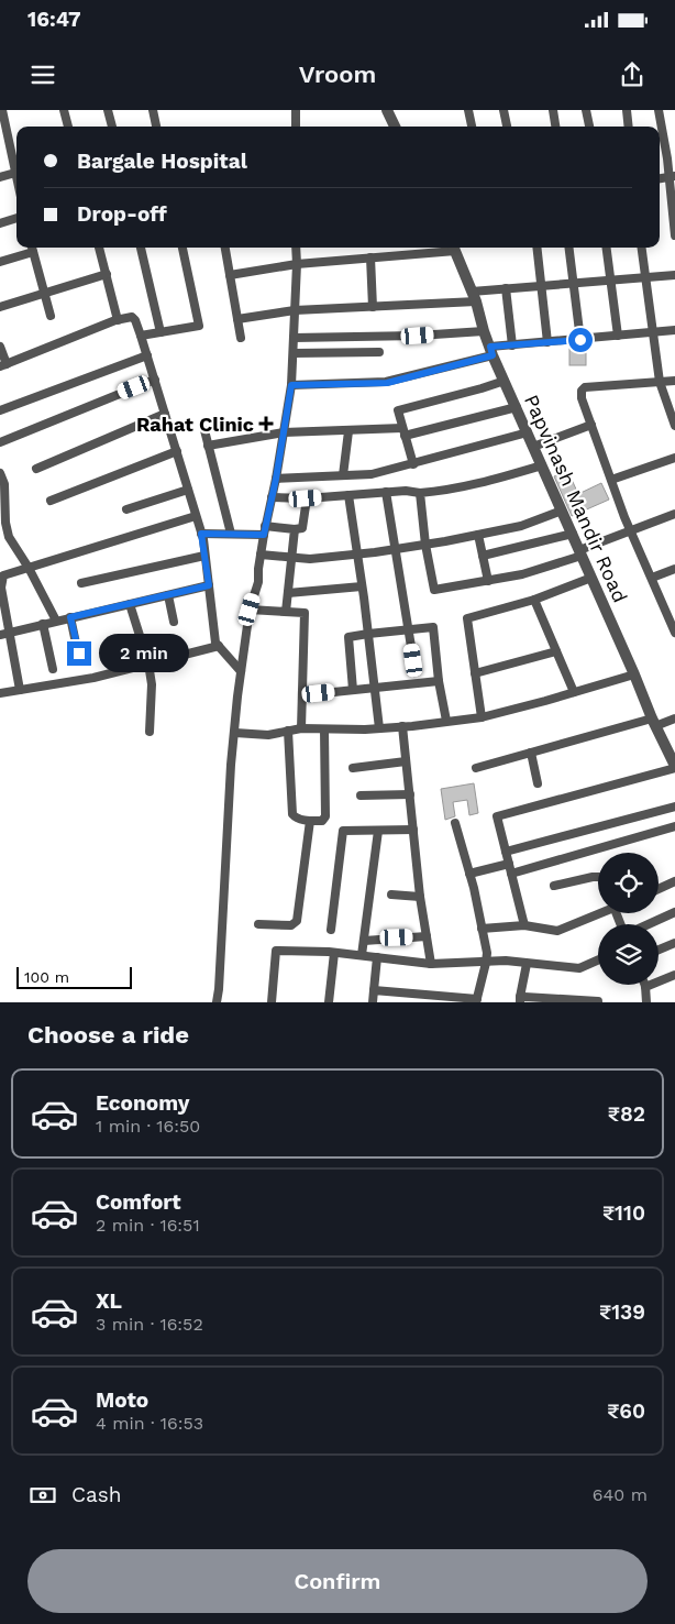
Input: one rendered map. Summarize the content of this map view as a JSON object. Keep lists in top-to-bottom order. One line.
{"streets":{"street":["Papvinash Mandir Road"]},"places":{"health":["Rahat Clinic"]},"scale_bar":"100 m","page":{"status":"16:47","header":"Vroom","banner":["Bargale Hospital","Drop-off"],"bubble":"2 min","scale":"100 m","heading":"Choose a ride","list":[{"name":"Economy","note":"1 min · 16:50","value":"₹82"},{"name":"Comfort","note":"2 min · 16:51","value":"₹110"},{"name":"XL","note":"3 min · 16:52","value":"₹139"},{"name":"Moto","note":"4 min · 16:53","value":"₹60"}],"pay":["Cash","640 m"],"buttons":"Confirm"}}
